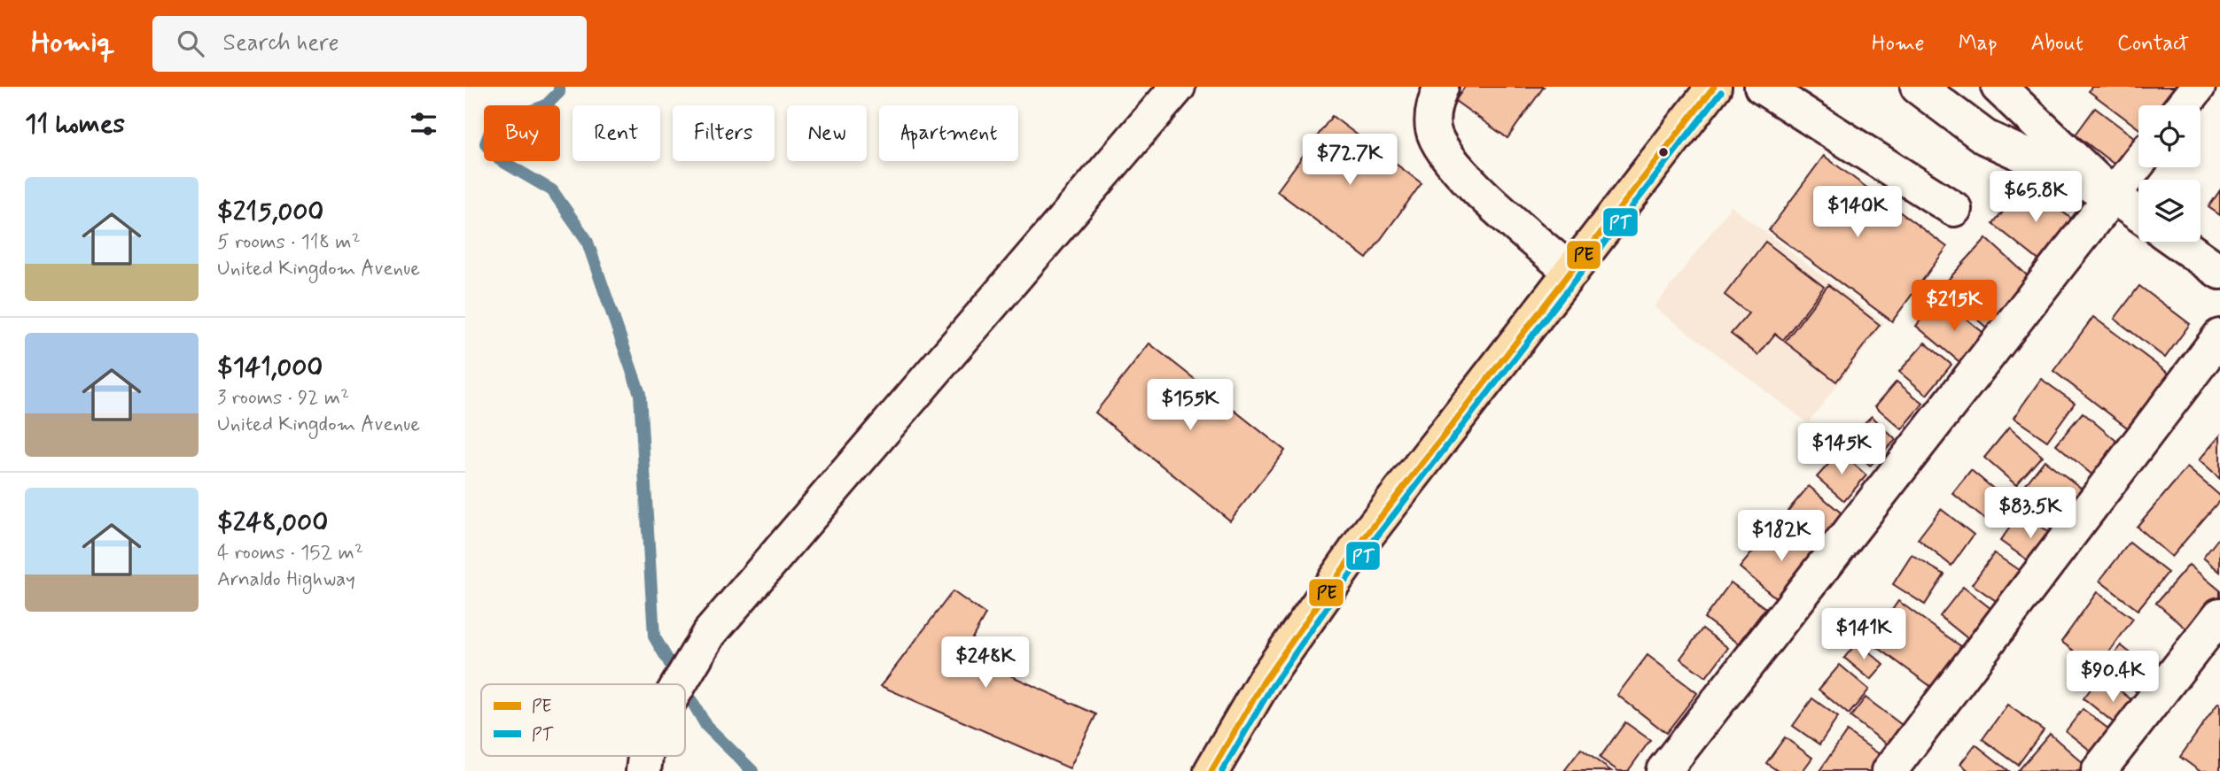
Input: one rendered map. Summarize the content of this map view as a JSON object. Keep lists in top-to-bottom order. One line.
{"lines":["transit line PE","transit line PT"],"legend":["PE","PT"],"page":{"header":"Homiq","search":"Search here","nav":["Home","Map","About","Contact"],"heading":"11 homes","chip":["Buy","Rent","Filters","New","Apartment"],"price":["$72.7K","$65.8K","$140K","$215K","$155K","$145K","$83.5K","$182K","$141K","$248K","$90.4K"],"list":[{"name":"$215,000","note":"5 rooms · 118 m² · United Kingdom Avenue"},{"name":"$141,000","note":"3 rooms · 92 m² · United Kingdom Avenue"},{"name":"$248,000","note":"4 rooms · 152 m² · Arnaldo Highway"}]}}
